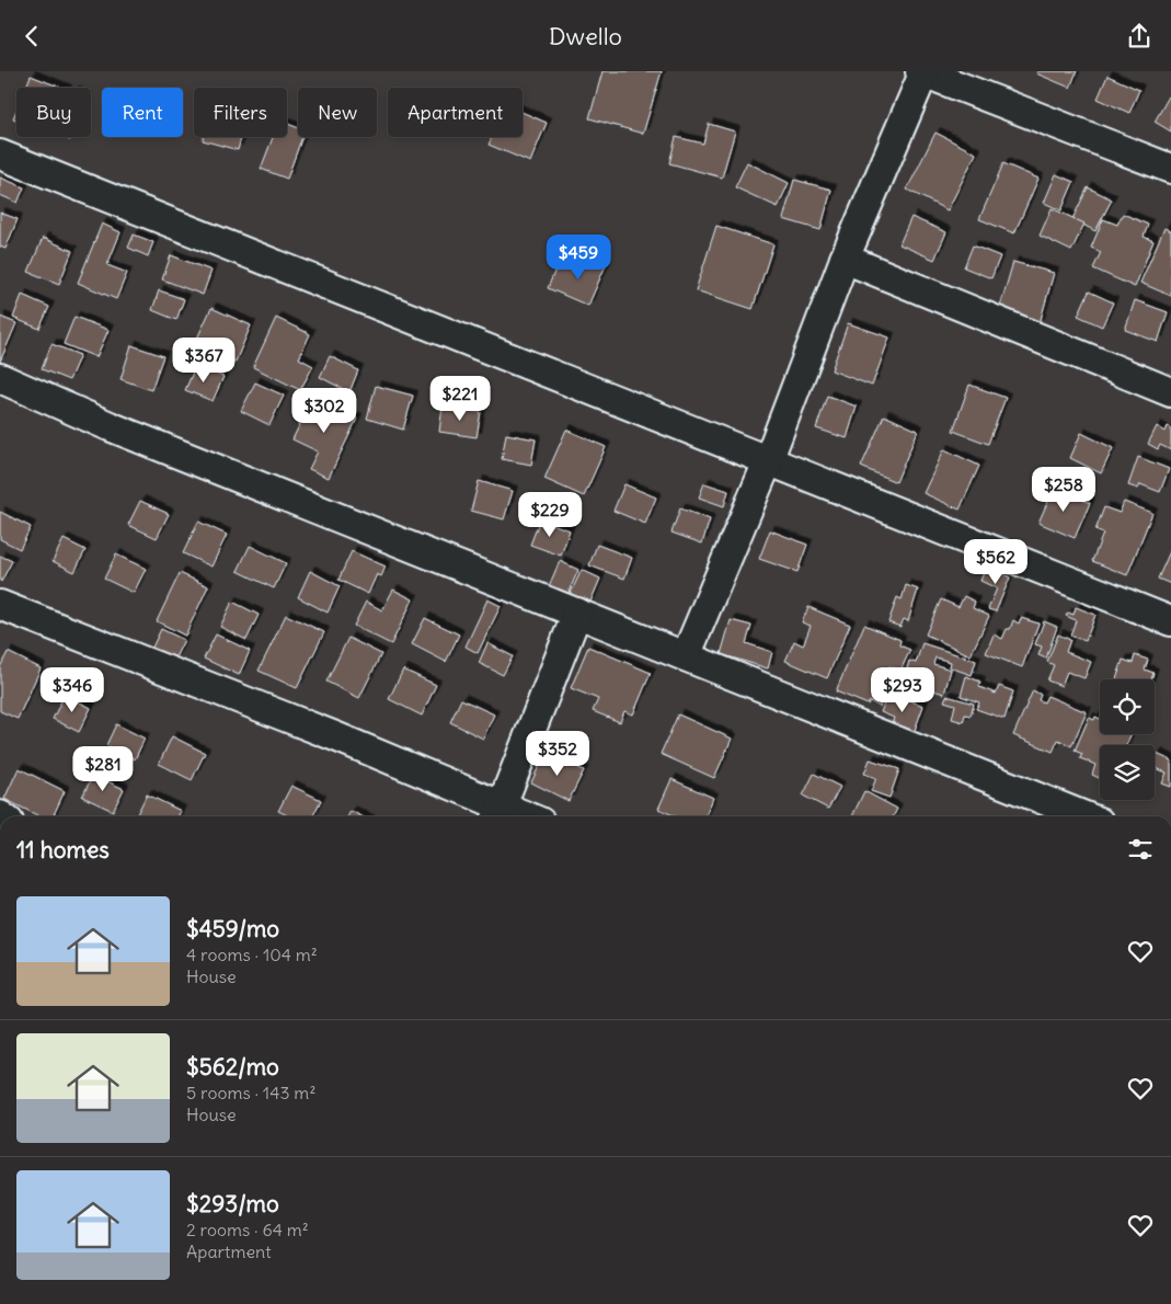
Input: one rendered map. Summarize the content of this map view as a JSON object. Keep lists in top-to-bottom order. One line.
{"page":{"header":"Dwello","chip":["Buy","Rent","Filters","New","Apartment"],"price":["$459","$367","$221","$302","$258","$229","$562","$346","$293","$352","$281"],"heading":"11 homes","list":[{"name":"$459/mo","note":"4 rooms · 104 m² · House"},{"name":"$562/mo","note":"5 rooms · 143 m² · House"},{"name":"$293/mo","note":"2 rooms · 64 m² · Apartment"}]}}
